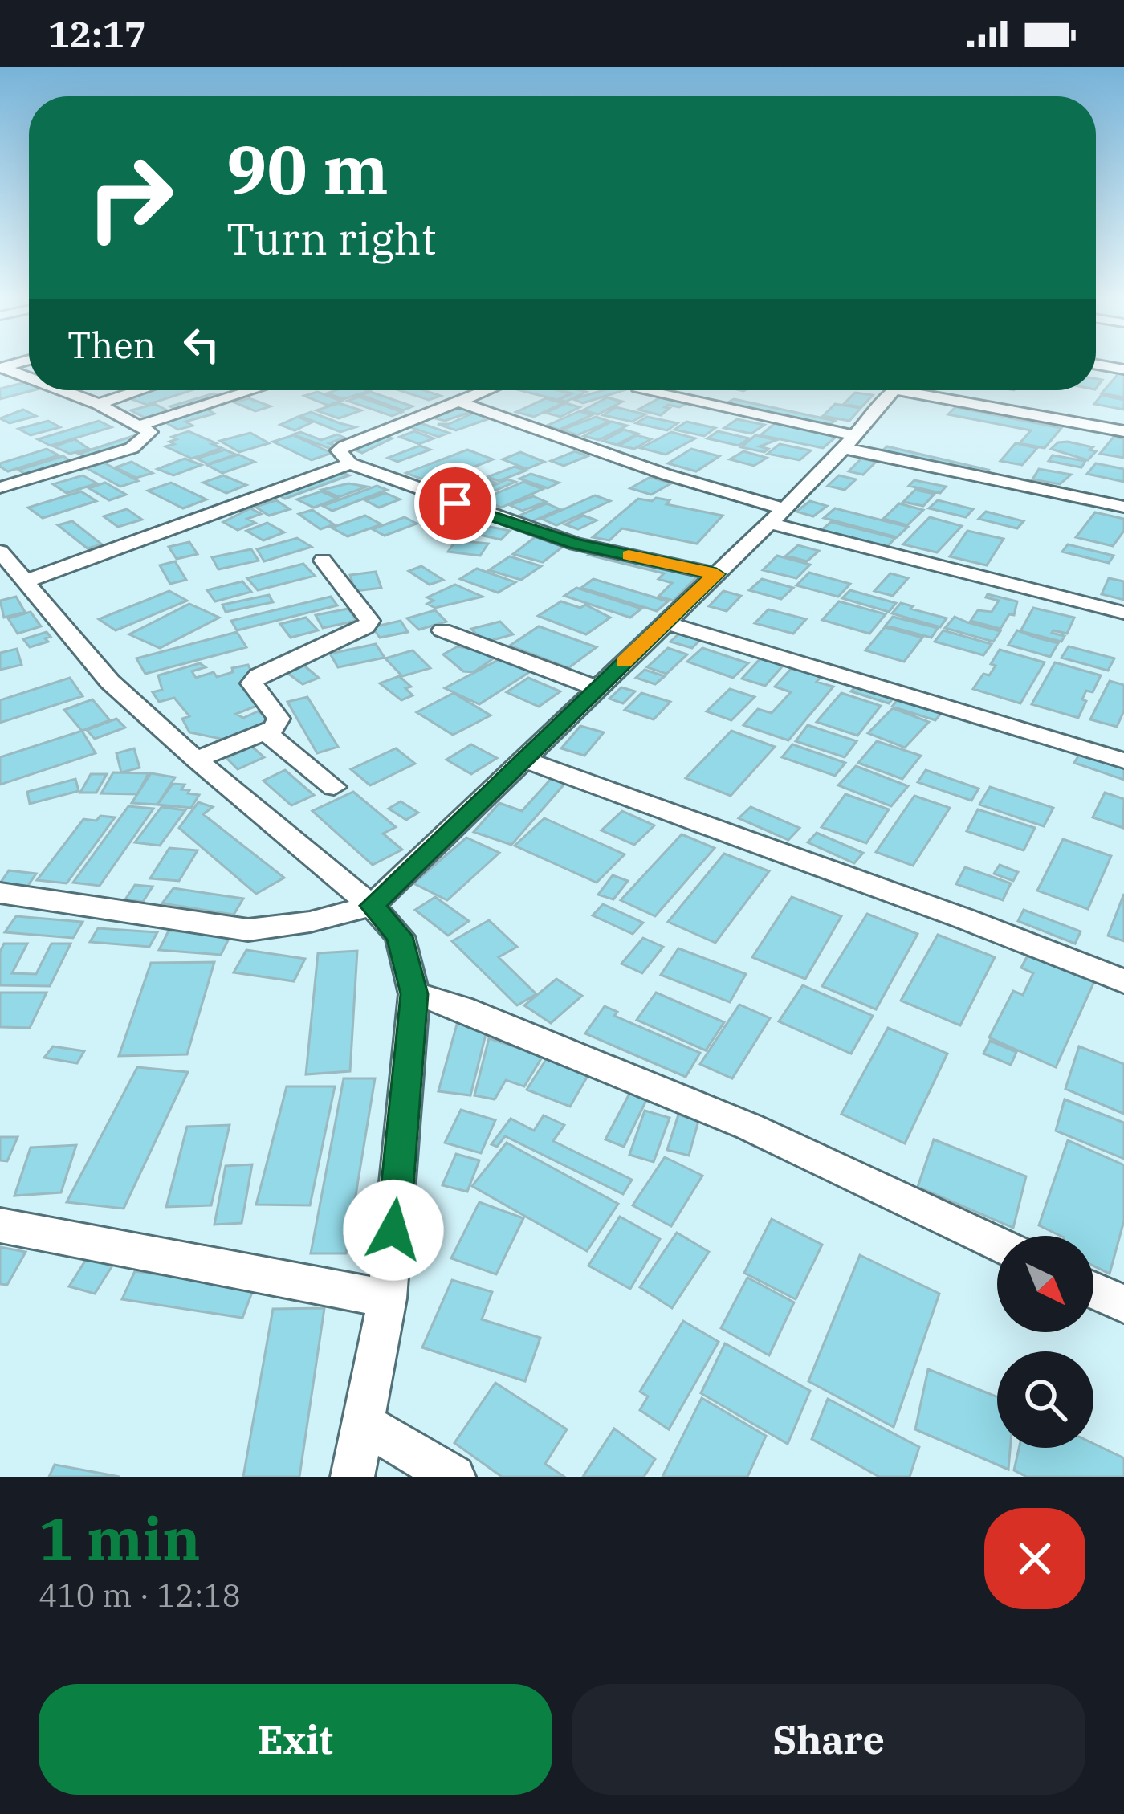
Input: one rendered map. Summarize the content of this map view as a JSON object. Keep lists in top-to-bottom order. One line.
{"north":"bottom right","page":{"status":"12:17","turn":["90 m","Turn right"],"then":"Then","heading":["1 min","410 m · 12:18"],"buttons":["Exit","Share"]}}
